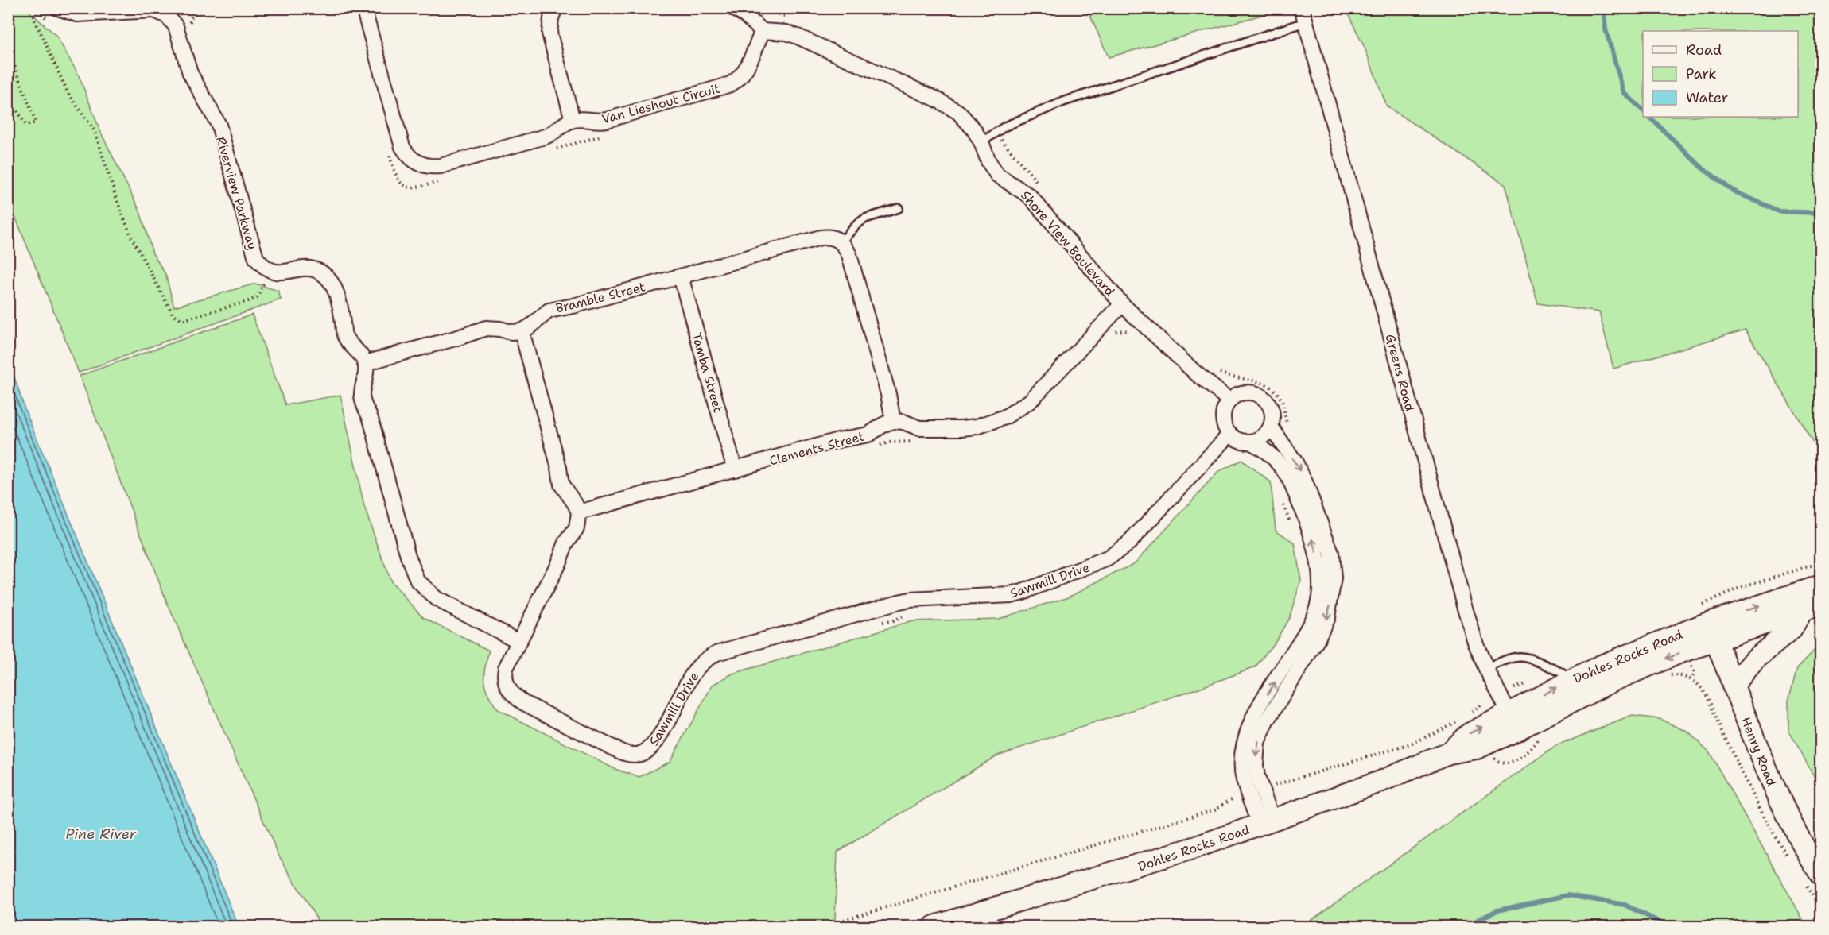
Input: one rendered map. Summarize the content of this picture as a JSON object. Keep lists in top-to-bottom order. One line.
{"streets":{"street":["Van Lieshout Circuit","Riverview Parkway","Shore View Boulevard","Bramble Street","Tamba Street","Greens Road","Clements Street","Sawmill Drive","Dohles Rocks Road","Henry Road"]},"crossings":[["Van Lieshout Circuit","Shore View Boulevard"],["Shore View Boulevard","Sawmill Drive"],["Bramble Street","Tamba Street"],["Tamba Street","Clements Street"],["Greens Road","Dohles Rocks Road"],["Clements Street","Sawmill Drive"],["Dohles Rocks Road","Henry Road"]],"water":["Pine River"],"legend":["Road","Park","Water"]}
